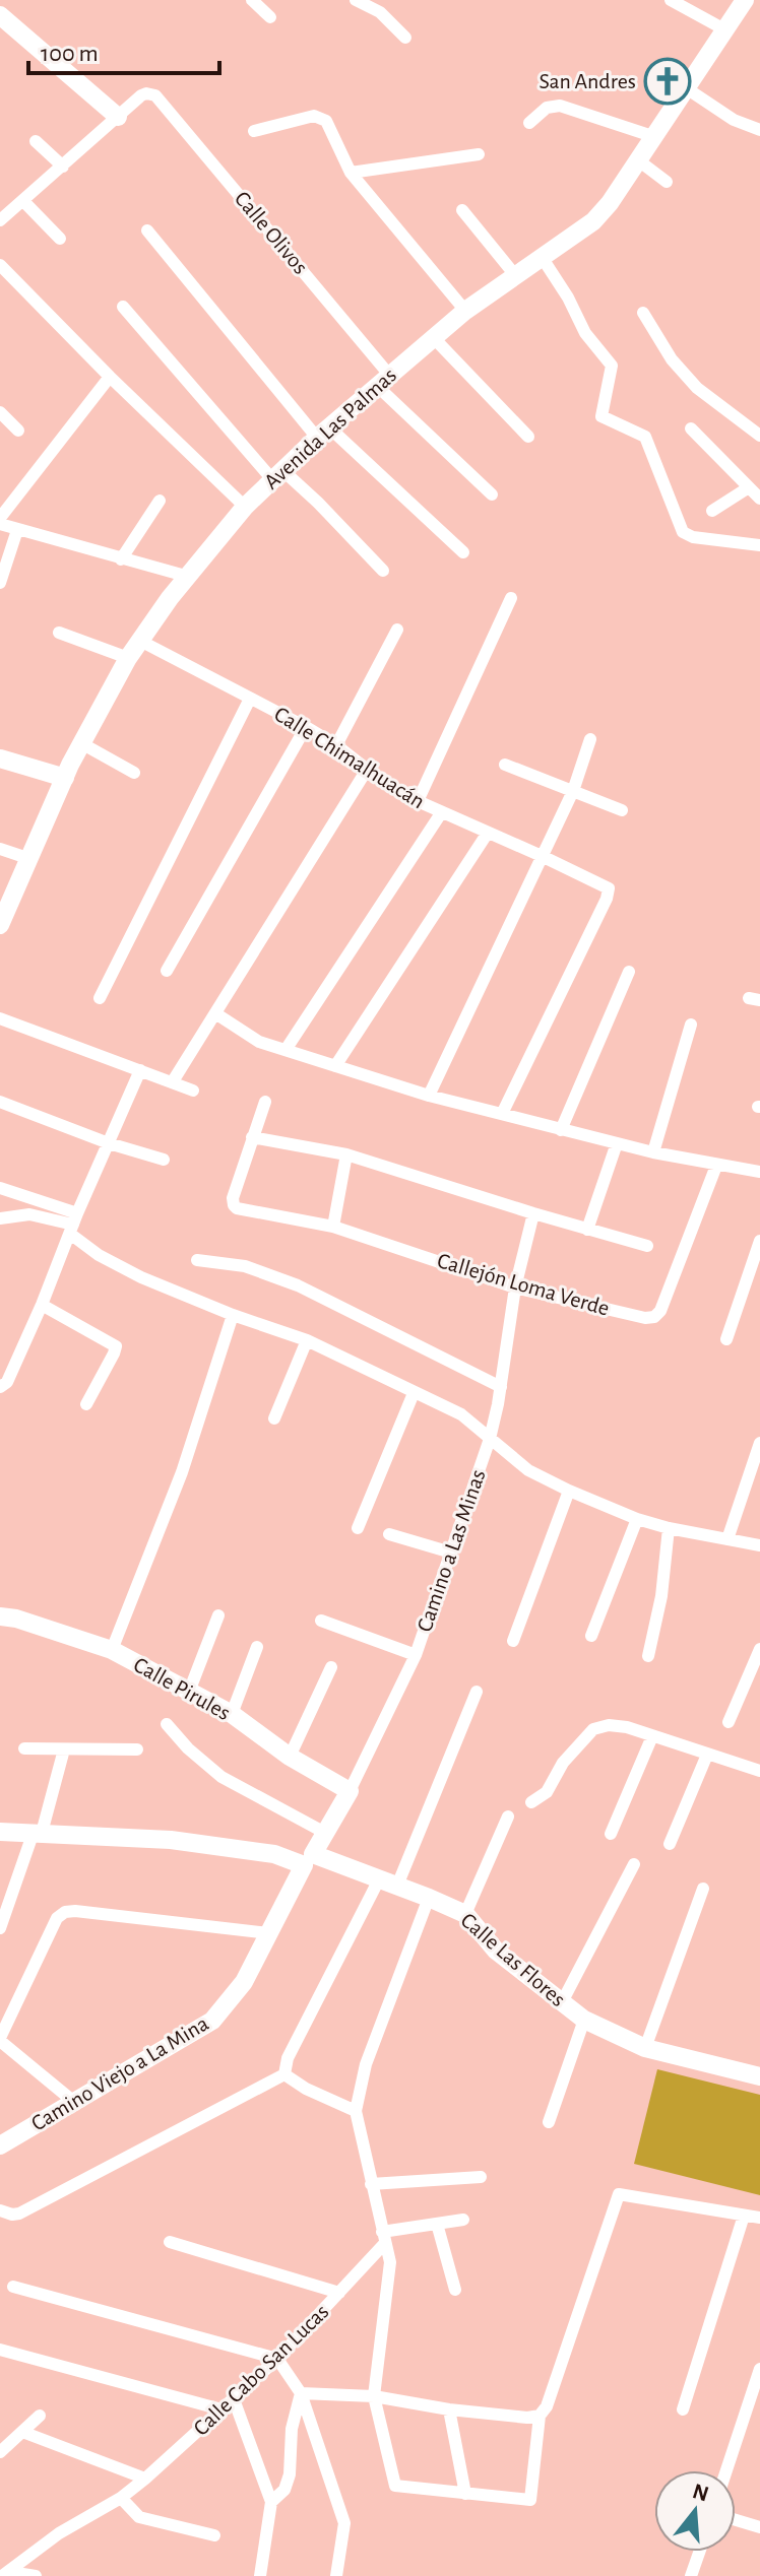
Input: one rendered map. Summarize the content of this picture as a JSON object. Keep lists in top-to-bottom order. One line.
{"streets":{"main road":["Avenida Las Palmas","Camino a Las Minas","Calle Pirules","Calle Las Flores","Camino Viejo a La Mina"],"street":["Calle Olivos","Calle Chimalhuacán","Callejón Loma Verde","Calle Cabo San Lucas"]},"crossings":[["Calle Olivos","Avenida Las Palmas"],["Avenida Las Palmas","Calle Chimalhuacán"],["Callejón Loma Verde","Camino a Las Minas"],["Camino a Las Minas","Calle Pirules"],["Camino a Las Minas","Calle Las Flores"],["Camino a Las Minas","Camino Viejo a La Mina"],["Calle Las Flores","Camino Viejo a La Mina"]],"places":{"church":["San Andres"]},"scale_bar":"100 m","north":"top"}
